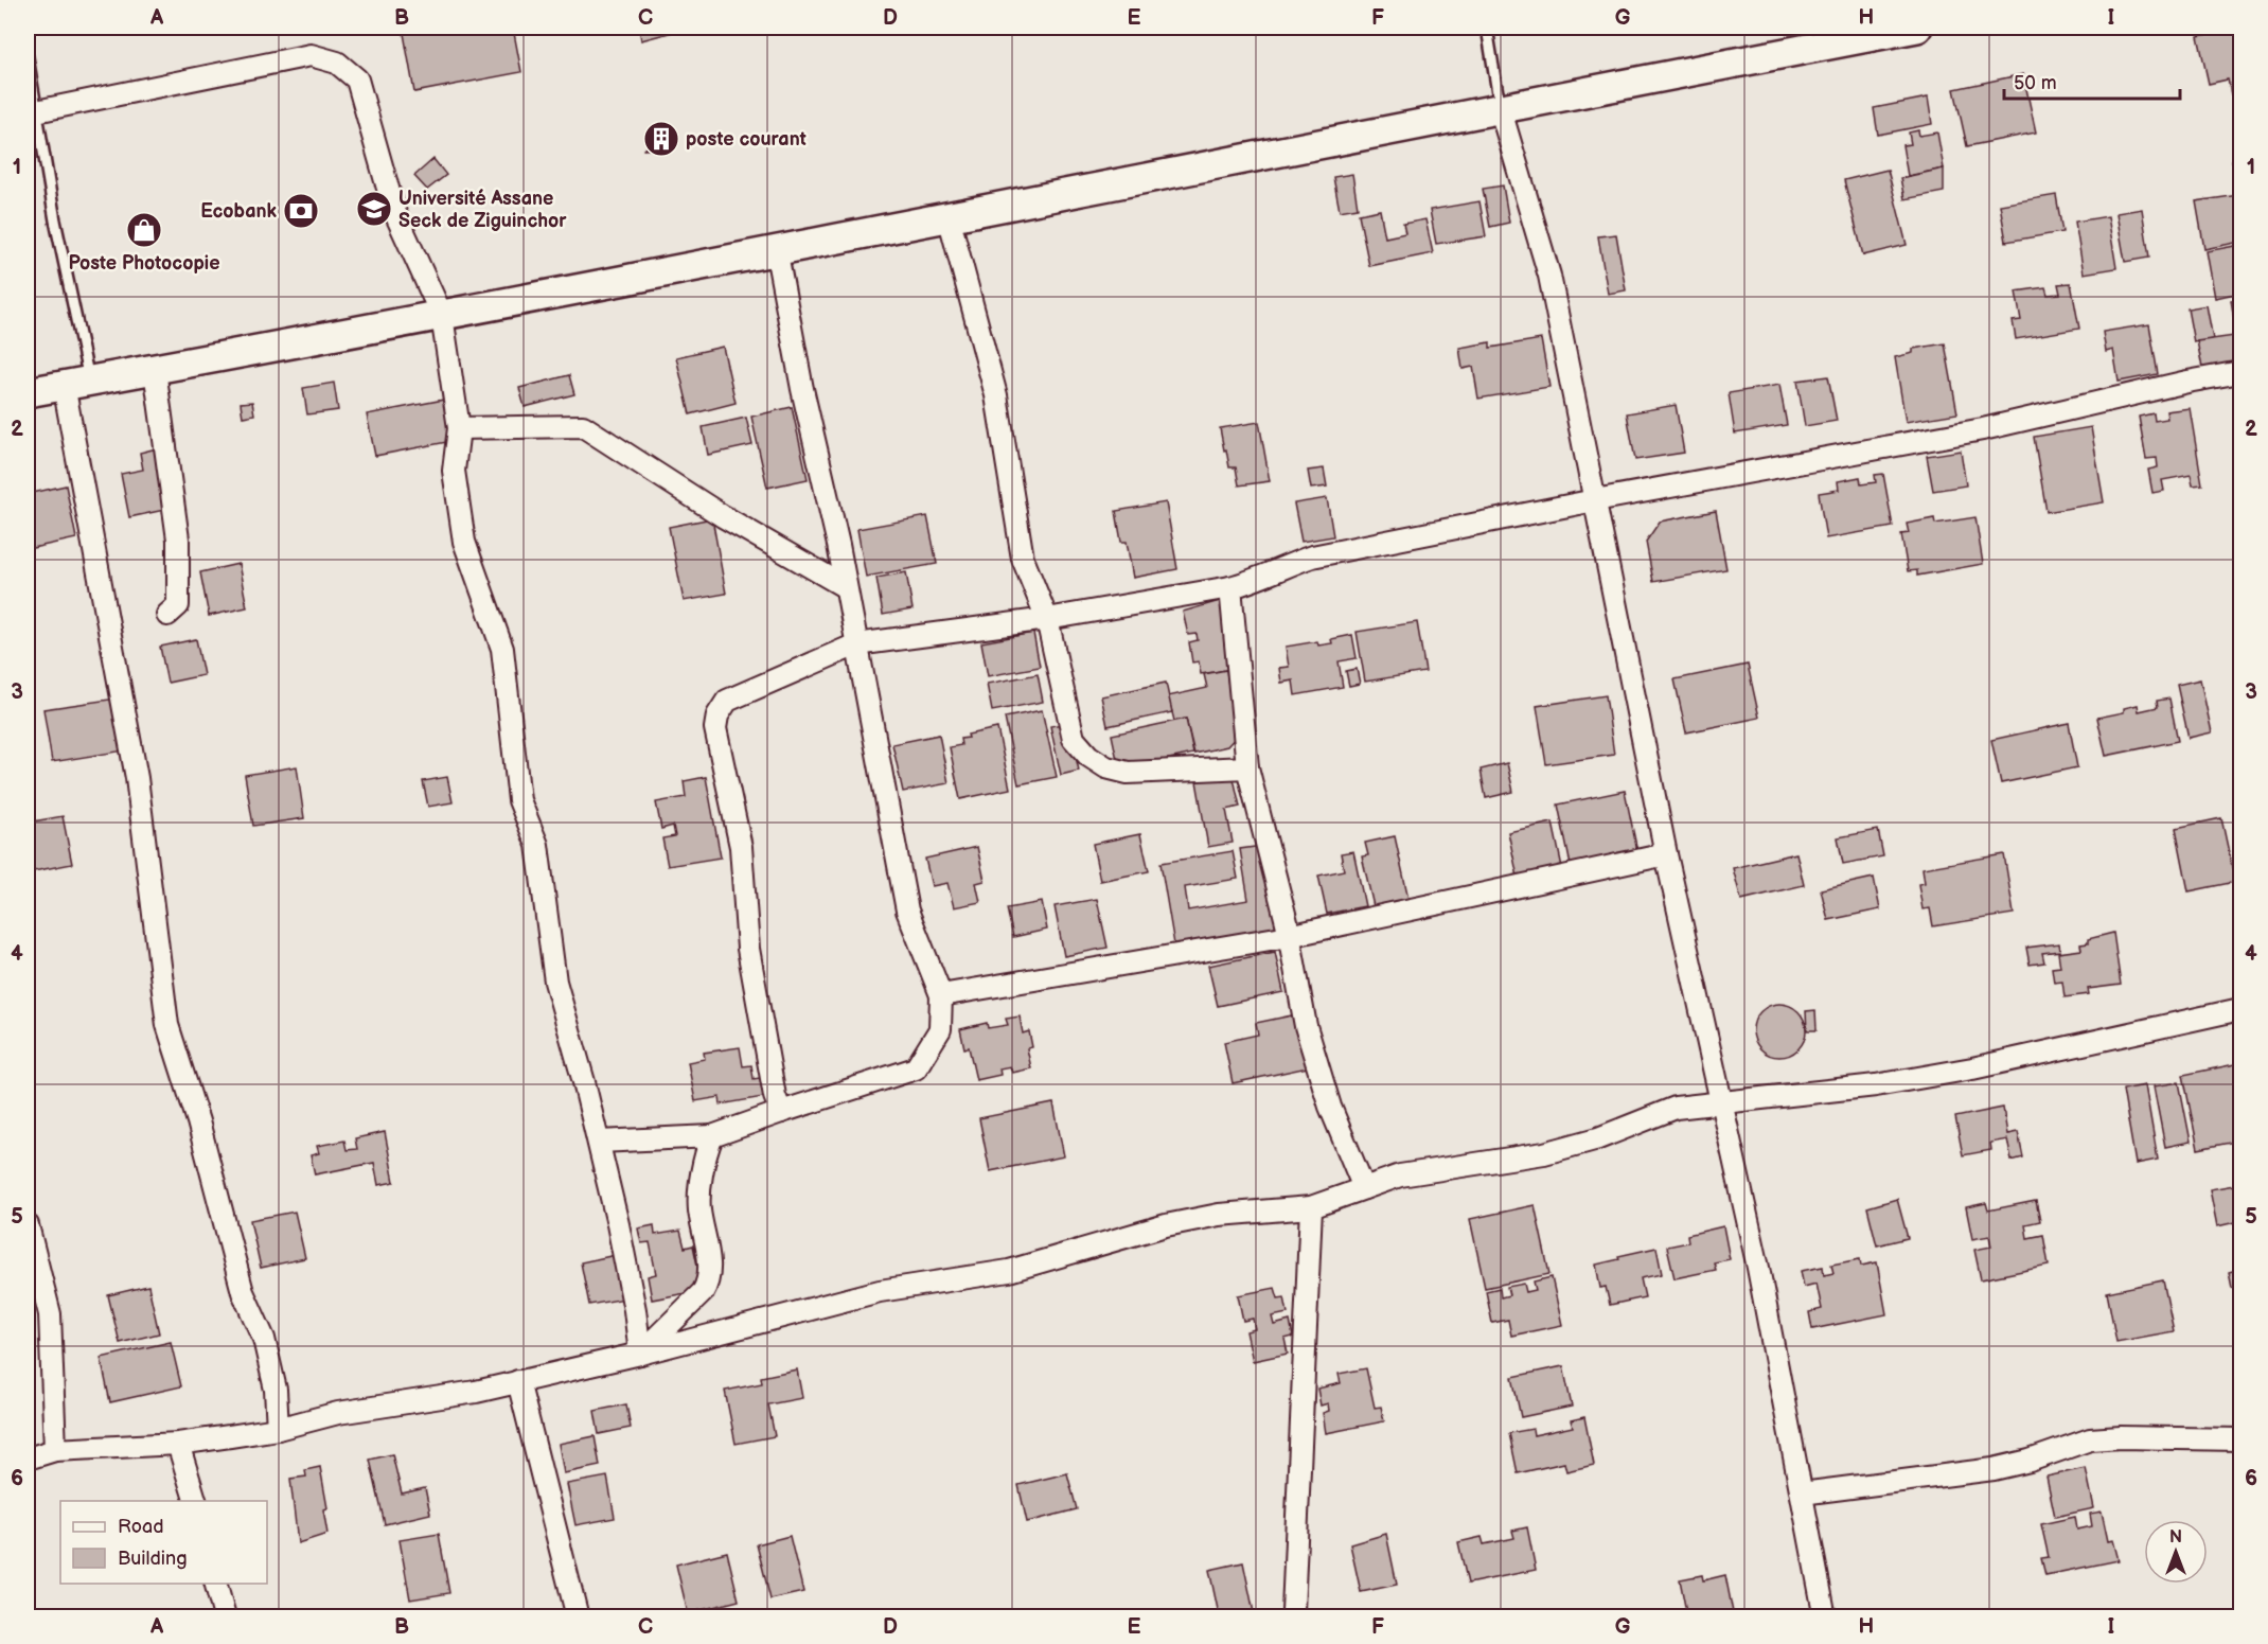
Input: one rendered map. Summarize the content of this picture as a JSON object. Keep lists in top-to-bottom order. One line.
{"places":{"building":["poste courant"],"school or university":["Université Assane Seck de Ziguinchor"],"bank":["Ecobank"],"shop":["Poste Photocopie"]},"legend":["Road","Building"],"scale_bar":"50 m","north":"top","grid":{"columns":["A","B","C","D","E","F","G","H","I"],"rows":["1","2","3","4","5","6"]}}
